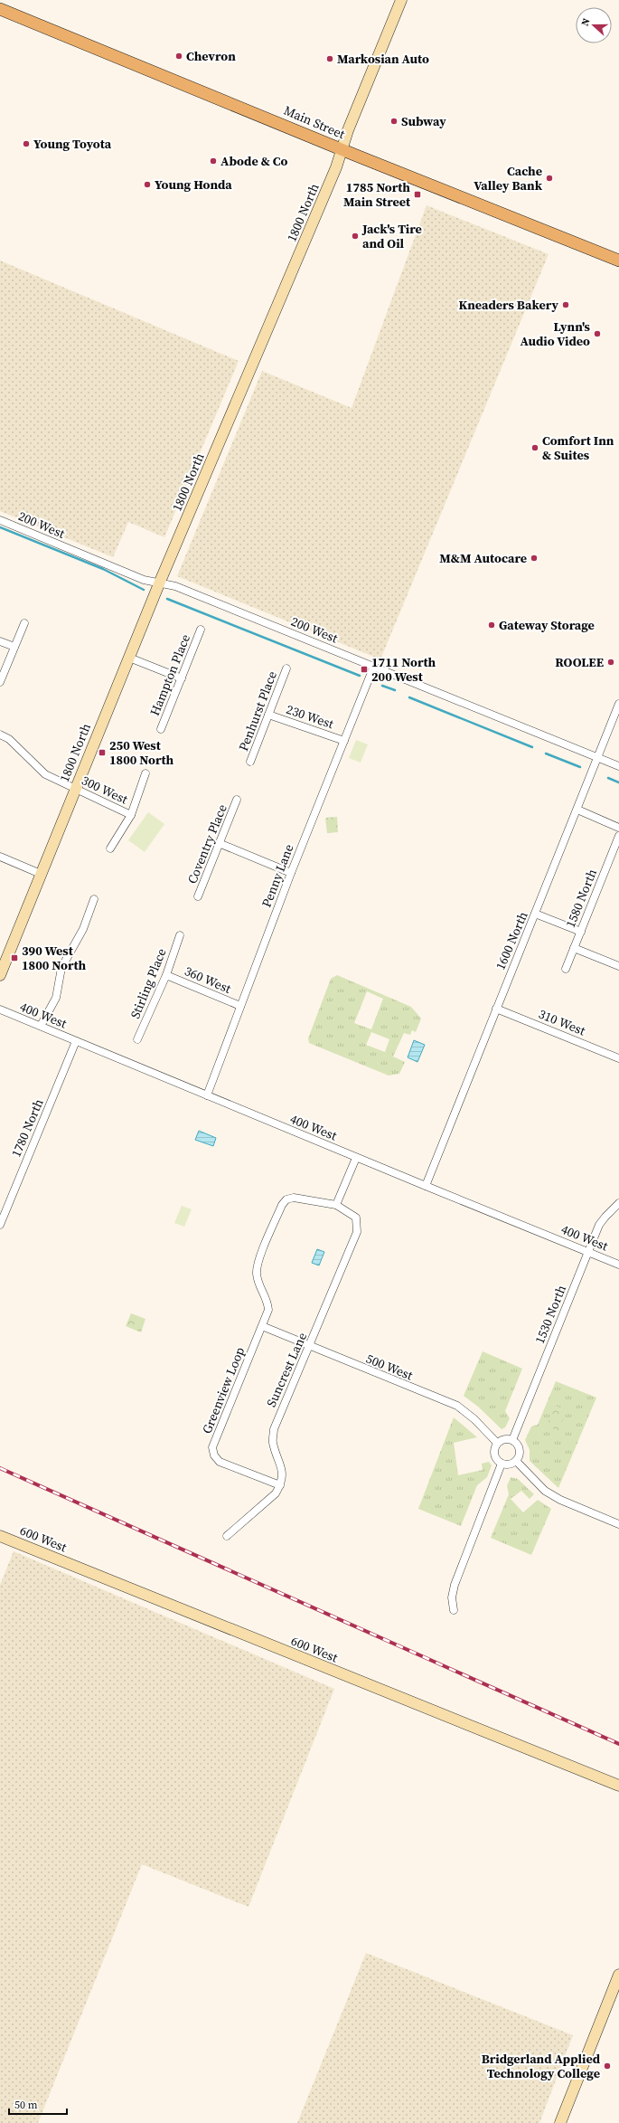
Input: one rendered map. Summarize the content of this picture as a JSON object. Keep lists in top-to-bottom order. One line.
{"streets":{"main road":["Main Street"],"street":["1800 North","200 West","Hampton Place","Penhurst Place","230 West","300 West","Coventry Place","Penny Lane","1580 North","1600 North","360 West","Stirling Place","400 West","310 West","1780 North","1530 North","500 West","Suncrest Lane","Greenview Loop","600 West"]},"crossings":[["Main Street","1800 North"],["1800 North","200 West"],["1800 North","300 West"],["200 West","Penny Lane"],["200 West","1600 North"],["Penhurst Place","230 West"],["230 West","Penny Lane"],["Penny Lane","360 West"],["Penny Lane","400 West"],["1600 North","400 West"],["1600 North","310 West"],["360 West","Stirling Place"],["400 West","1780 North"],["400 West","1530 North"],["1530 North","500 West"],["500 West","Suncrest Lane"],["500 West","Greenview Loop"],["Suncrest Lane","Greenview Loop"]],"places":{"other":["Chevron","Markosian Auto","Subway","Young Toyota","Abode & Co","Cache Valley Bank","Young Honda","Jack's Tire and Oil","Kneaders Bakery","Lynn's Audio Video","Comfort Inn & Suites","M&M Autocare","Gateway Storage","ROOLEE","Bridgerland Applied Technology College"],"transit":["1785 North Main Street","1711 North 200 West","250 West 1800 North","390 West 1800 North"]},"scale_bar":"50 m","north":"left"}
